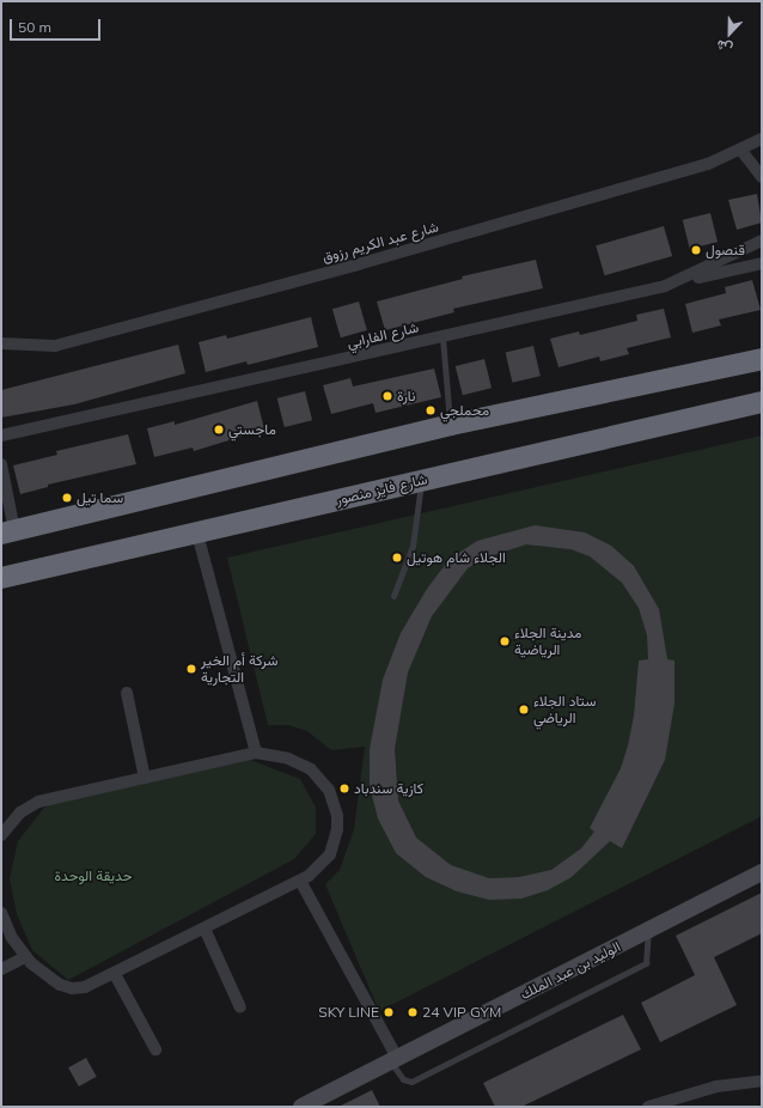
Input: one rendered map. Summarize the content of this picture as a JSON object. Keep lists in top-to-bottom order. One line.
{"streets":{"highway":["شارع فايز منصور"],"main road":["الوليد بن عبد الملك"],"street":["شارع عبد الكريم رزوق","شارع الفارابي"]},"parks":["حديقة الوحدة"],"places":["قنصول","نارة","محملجي","ماجستي","سما تيل","الجلاء شام هوتيل","مدينة الجلاء الرياضية","شركة أم الخير التجارية","ستاد الجلاء الرياضي","كازية سندباد","SKY LINE","24 VIP GYM"],"scale_bar":"50 m","north":"bottom"}
